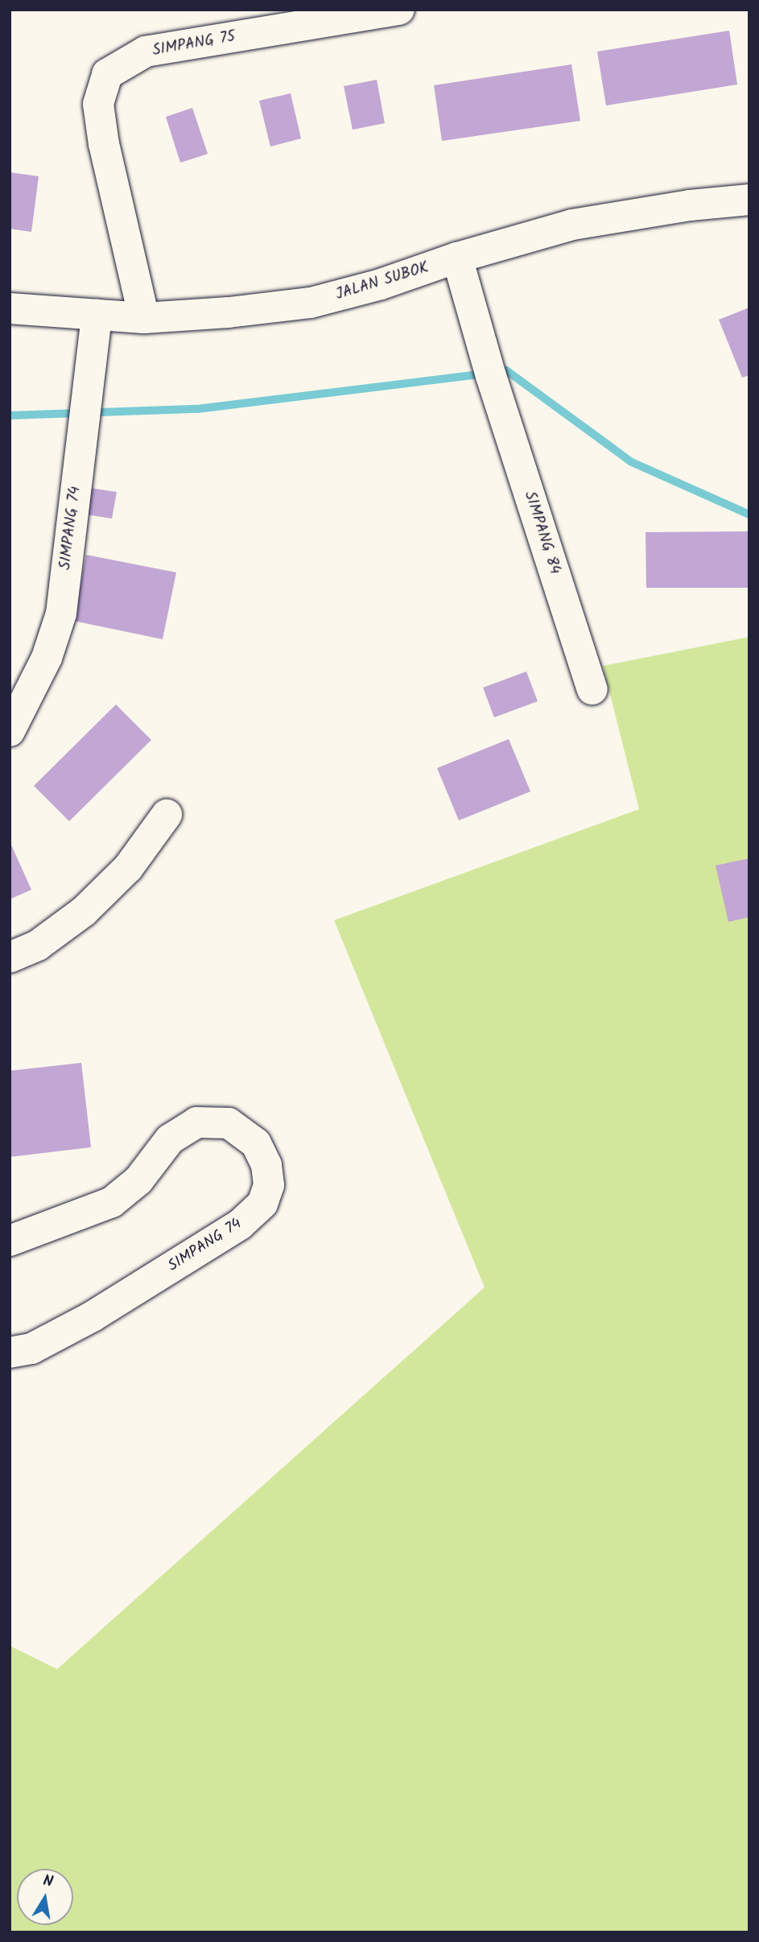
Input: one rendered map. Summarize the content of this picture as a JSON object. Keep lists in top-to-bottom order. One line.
{"streets":{"street":["SIMPANG 75","JALAN SUBOK","SIMPANG 74","SIMPANG 84"]},"crossings":[["SIMPANG 75","JALAN SUBOK"],["JALAN SUBOK","SIMPANG 74"],["JALAN SUBOK","SIMPANG 84"]],"north":"top"}
